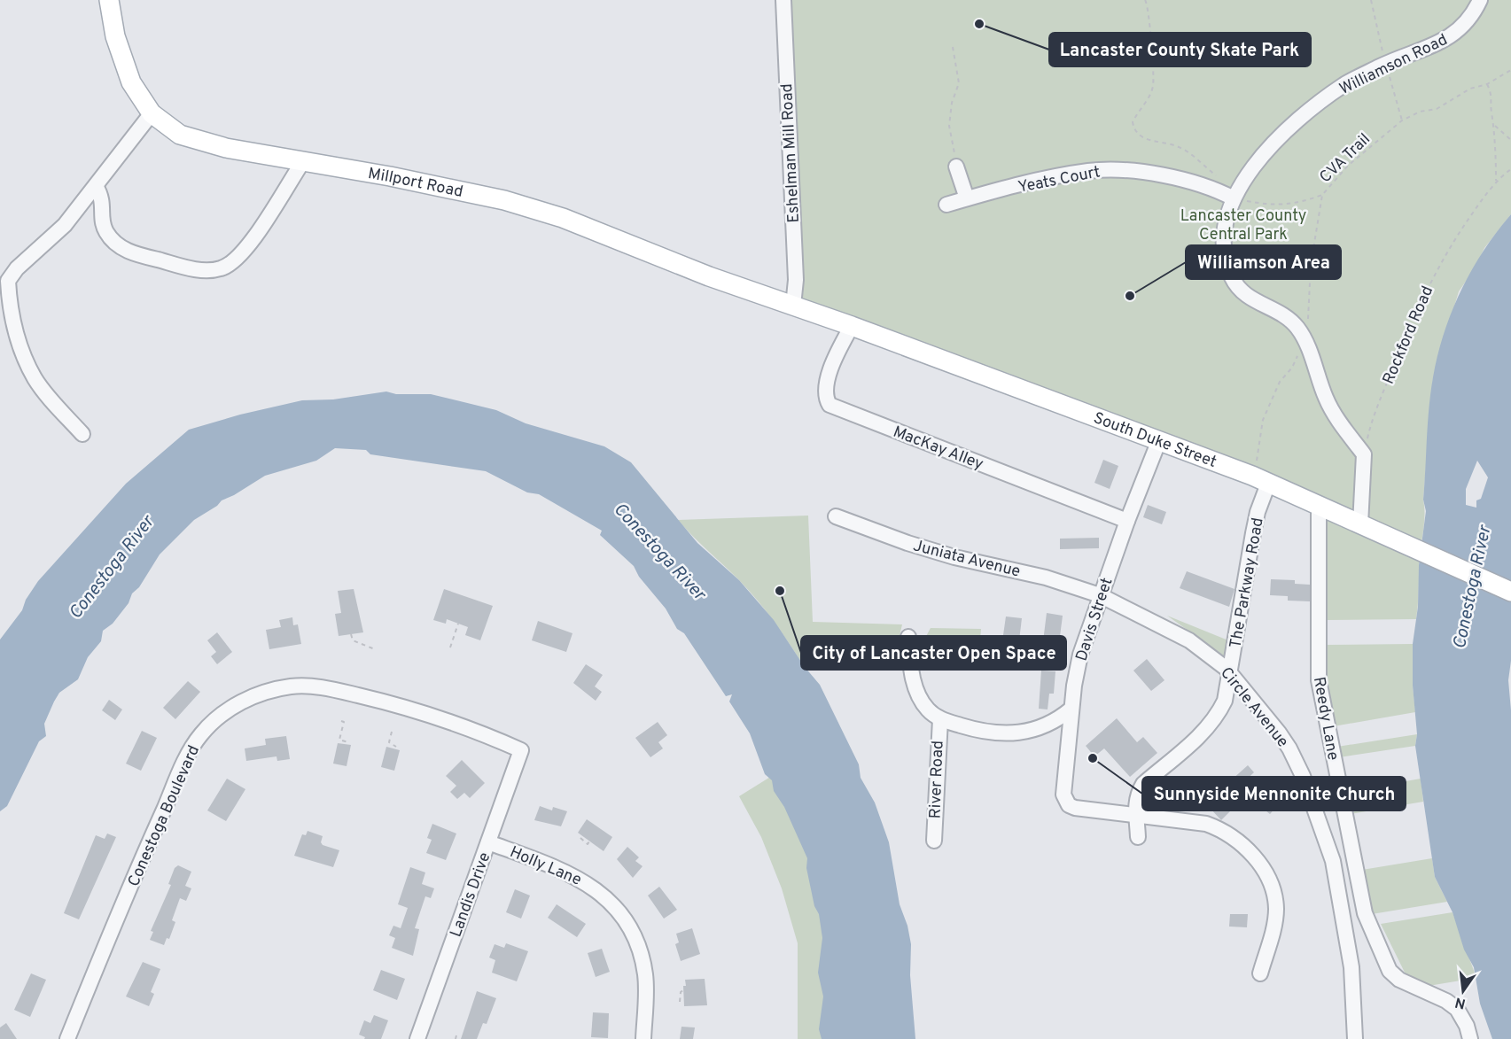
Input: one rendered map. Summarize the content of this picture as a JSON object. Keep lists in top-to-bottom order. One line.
{"streets":{"main road":["Millport Road","South Duke Street"],"street":["Williamson Road","Eshelman Mill Road","Yeats Court","MacKay Alley","Juniata Avenue","The Parkway Road","Davis Street","Circle Avenue","Reedy Lane","River Road","Conestoga Boulevard","Holly Lane","Landis Drive"],"path":["CVA Trail","Rockford Road"]},"crossings":[["Williamson Road","CVA Trail"],["Williamson Road","Yeats Court"],["Williamson Road","Rockford Road"],["Eshelman Mill Road","Millport Road"],["Eshelman Mill Road","South Duke Street"],["Millport Road","South Duke Street"],["South Duke Street","MacKay Alley"],["South Duke Street","The Parkway Road"],["South Duke Street","Davis Street"],["South Duke Street","Reedy Lane"],["MacKay Alley","Davis Street"],["Juniata Avenue","Davis Street"],["Juniata Avenue","Circle Avenue"],["The Parkway Road","Davis Street"],["The Parkway Road","Circle Avenue"],["Davis Street","Circle Avenue"],["Conestoga Boulevard","Landis Drive"],["Holly Lane","Landis Drive"]],"water":["Conestoga River"],"parks":["Lancaster County Central Park"],"places":["Lancaster County Skate Park","Williamson Area","City of Lancaster Open Space","Sunnyside Mennonite Church"],"north":"bottom"}
